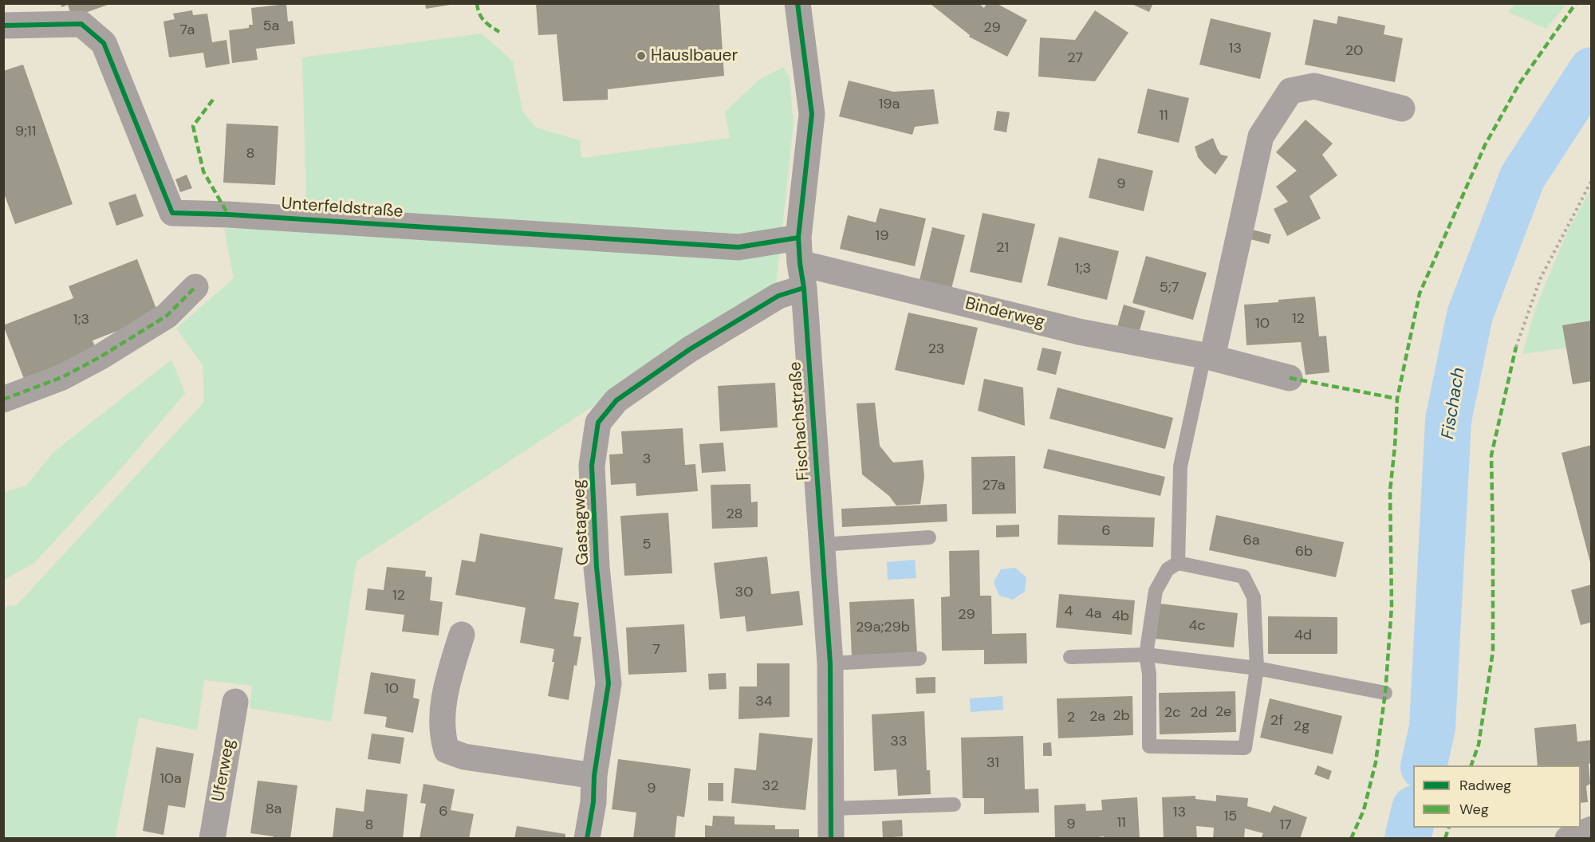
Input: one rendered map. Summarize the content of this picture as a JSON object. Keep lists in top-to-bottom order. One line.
{"streets":{"street":["Unterfeldstraße","Binderweg","Fischachstraße","Gastagweg","Uferweg"]},"crossings":[["Unterfeldstraße","Fischachstraße"],["Binderweg","Fischachstraße"],["Binderweg","Gastagweg"],["Fischachstraße","Gastagweg"]],"water":["Fischach"],"places":["Hauslbauer"],"house_numbers":["5a","29","7a","13","20","27","19a","11","9;11","8","9","19","21","1;3","5;7","12","1;3","10","23","3","27a","28","6","6a","5","6b","30","12","4","4a","29","4b","4c","29a;29b","4d","7","10","34","2e","2c","2d","2b","2a","2","2f","2g","33","31","10a","32","9","8a","6","13","15","11","9","8","17"],"legend":["Radweg","Weg"]}
